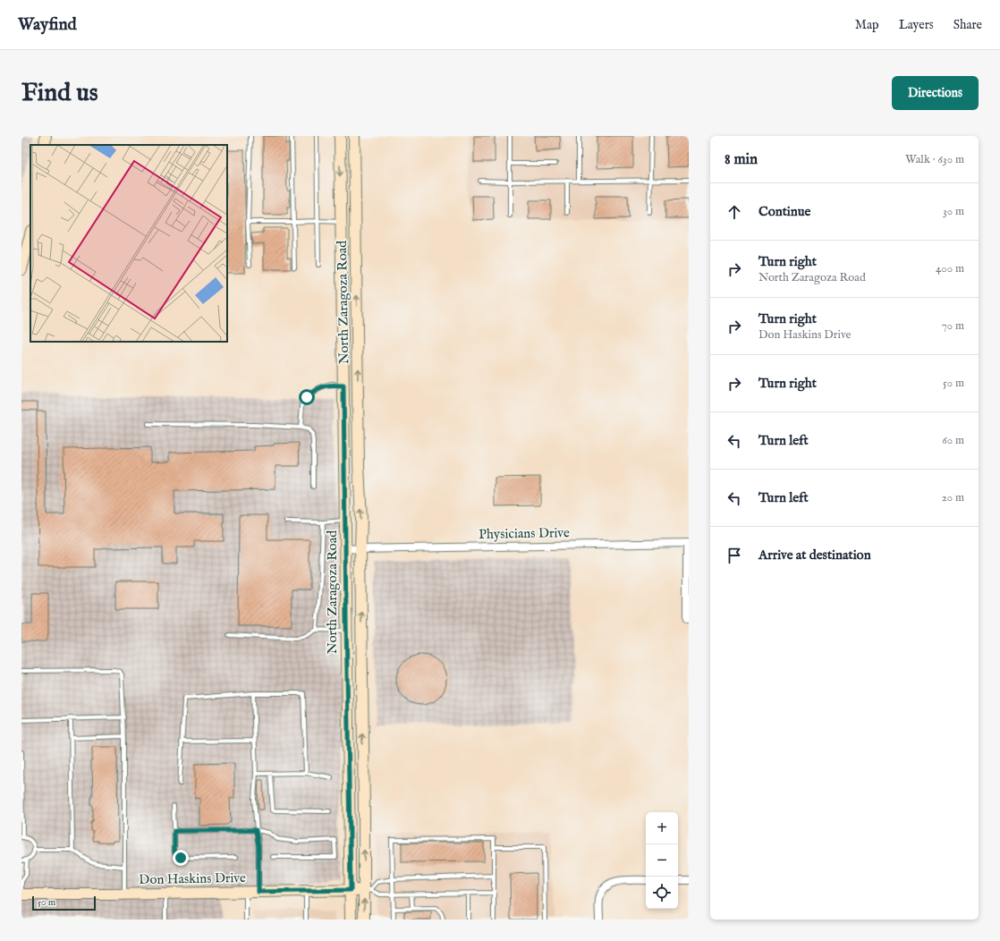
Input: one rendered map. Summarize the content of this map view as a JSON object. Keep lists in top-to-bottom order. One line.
{"streets":{"main road":["North Zaragoza Road","Don Haskins Drive"],"street":["Physicians Drive"]},"crossings":[["North Zaragoza Road","Physicians Drive"],["North Zaragoza Road","Don Haskins Drive"]],"scale_bar":"50 m","page":{"header":"Wayfind","nav":["Map","Layers","Share"],"buttons":"Directions","title":"Find us","heading":["8 min","Walk · 630 m"],"list":[["Continue","30 m"],["Turn right","North Zaragoza Road","400 m"],["Turn right","Don Haskins Drive","70 m"],["Turn right","50 m"],["Turn left","60 m"],["Turn left","20 m"],"Arrive at destination"],"map_buttons":["+","−"],"scale":"50 m"}}
